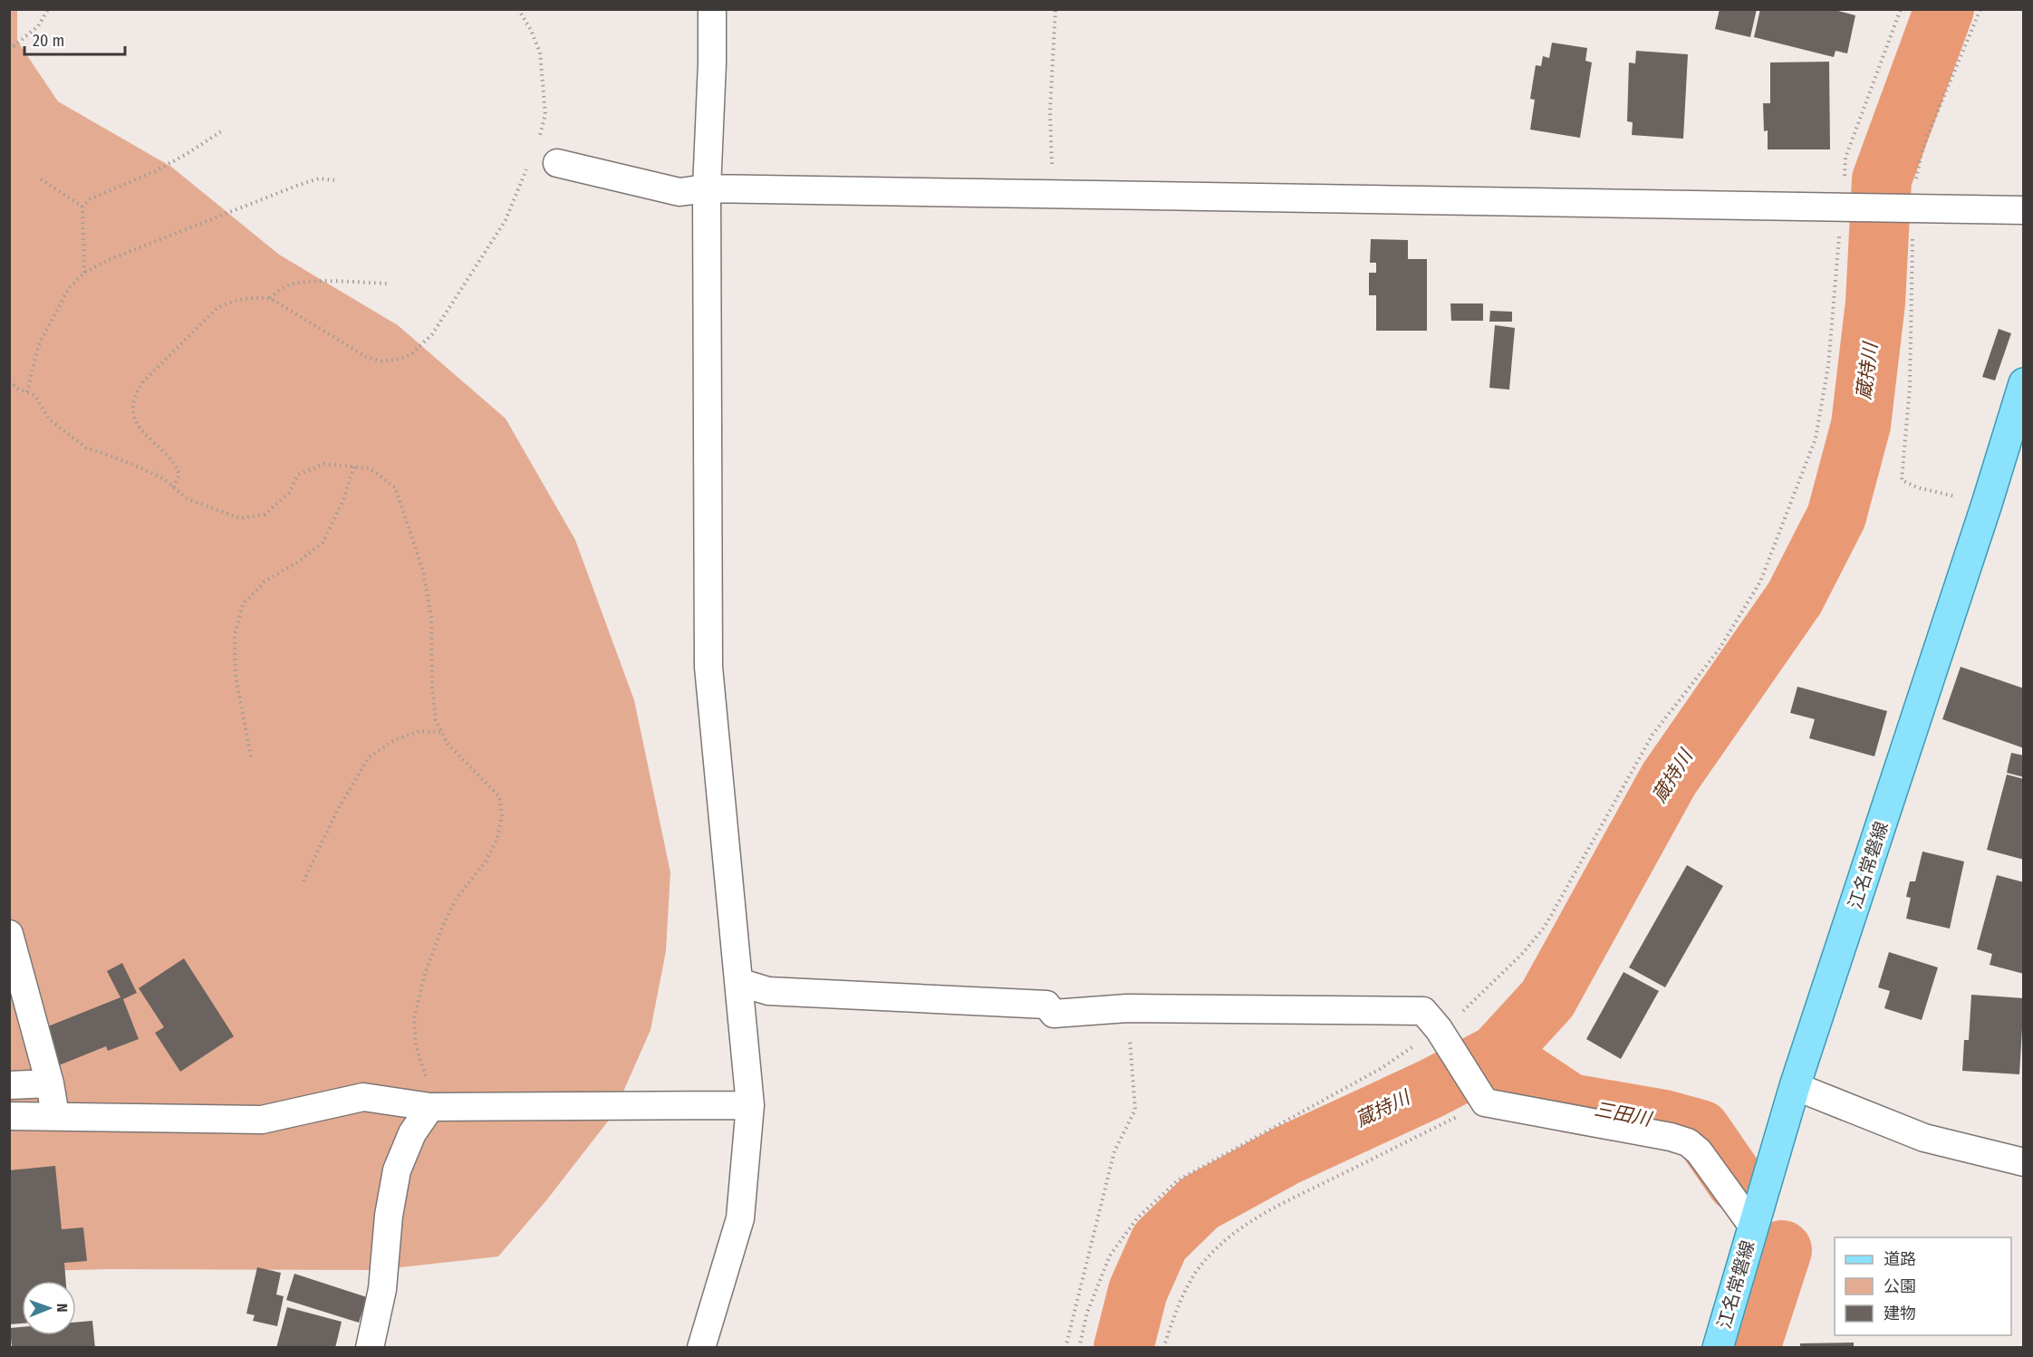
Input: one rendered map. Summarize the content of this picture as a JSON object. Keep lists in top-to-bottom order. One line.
{"streets":{"main road":["江名常磐線"]},"water":["蔵持川","三田川"],"legend":["道路","公園","建物"],"scale_bar":"20 m","north":"right"}
